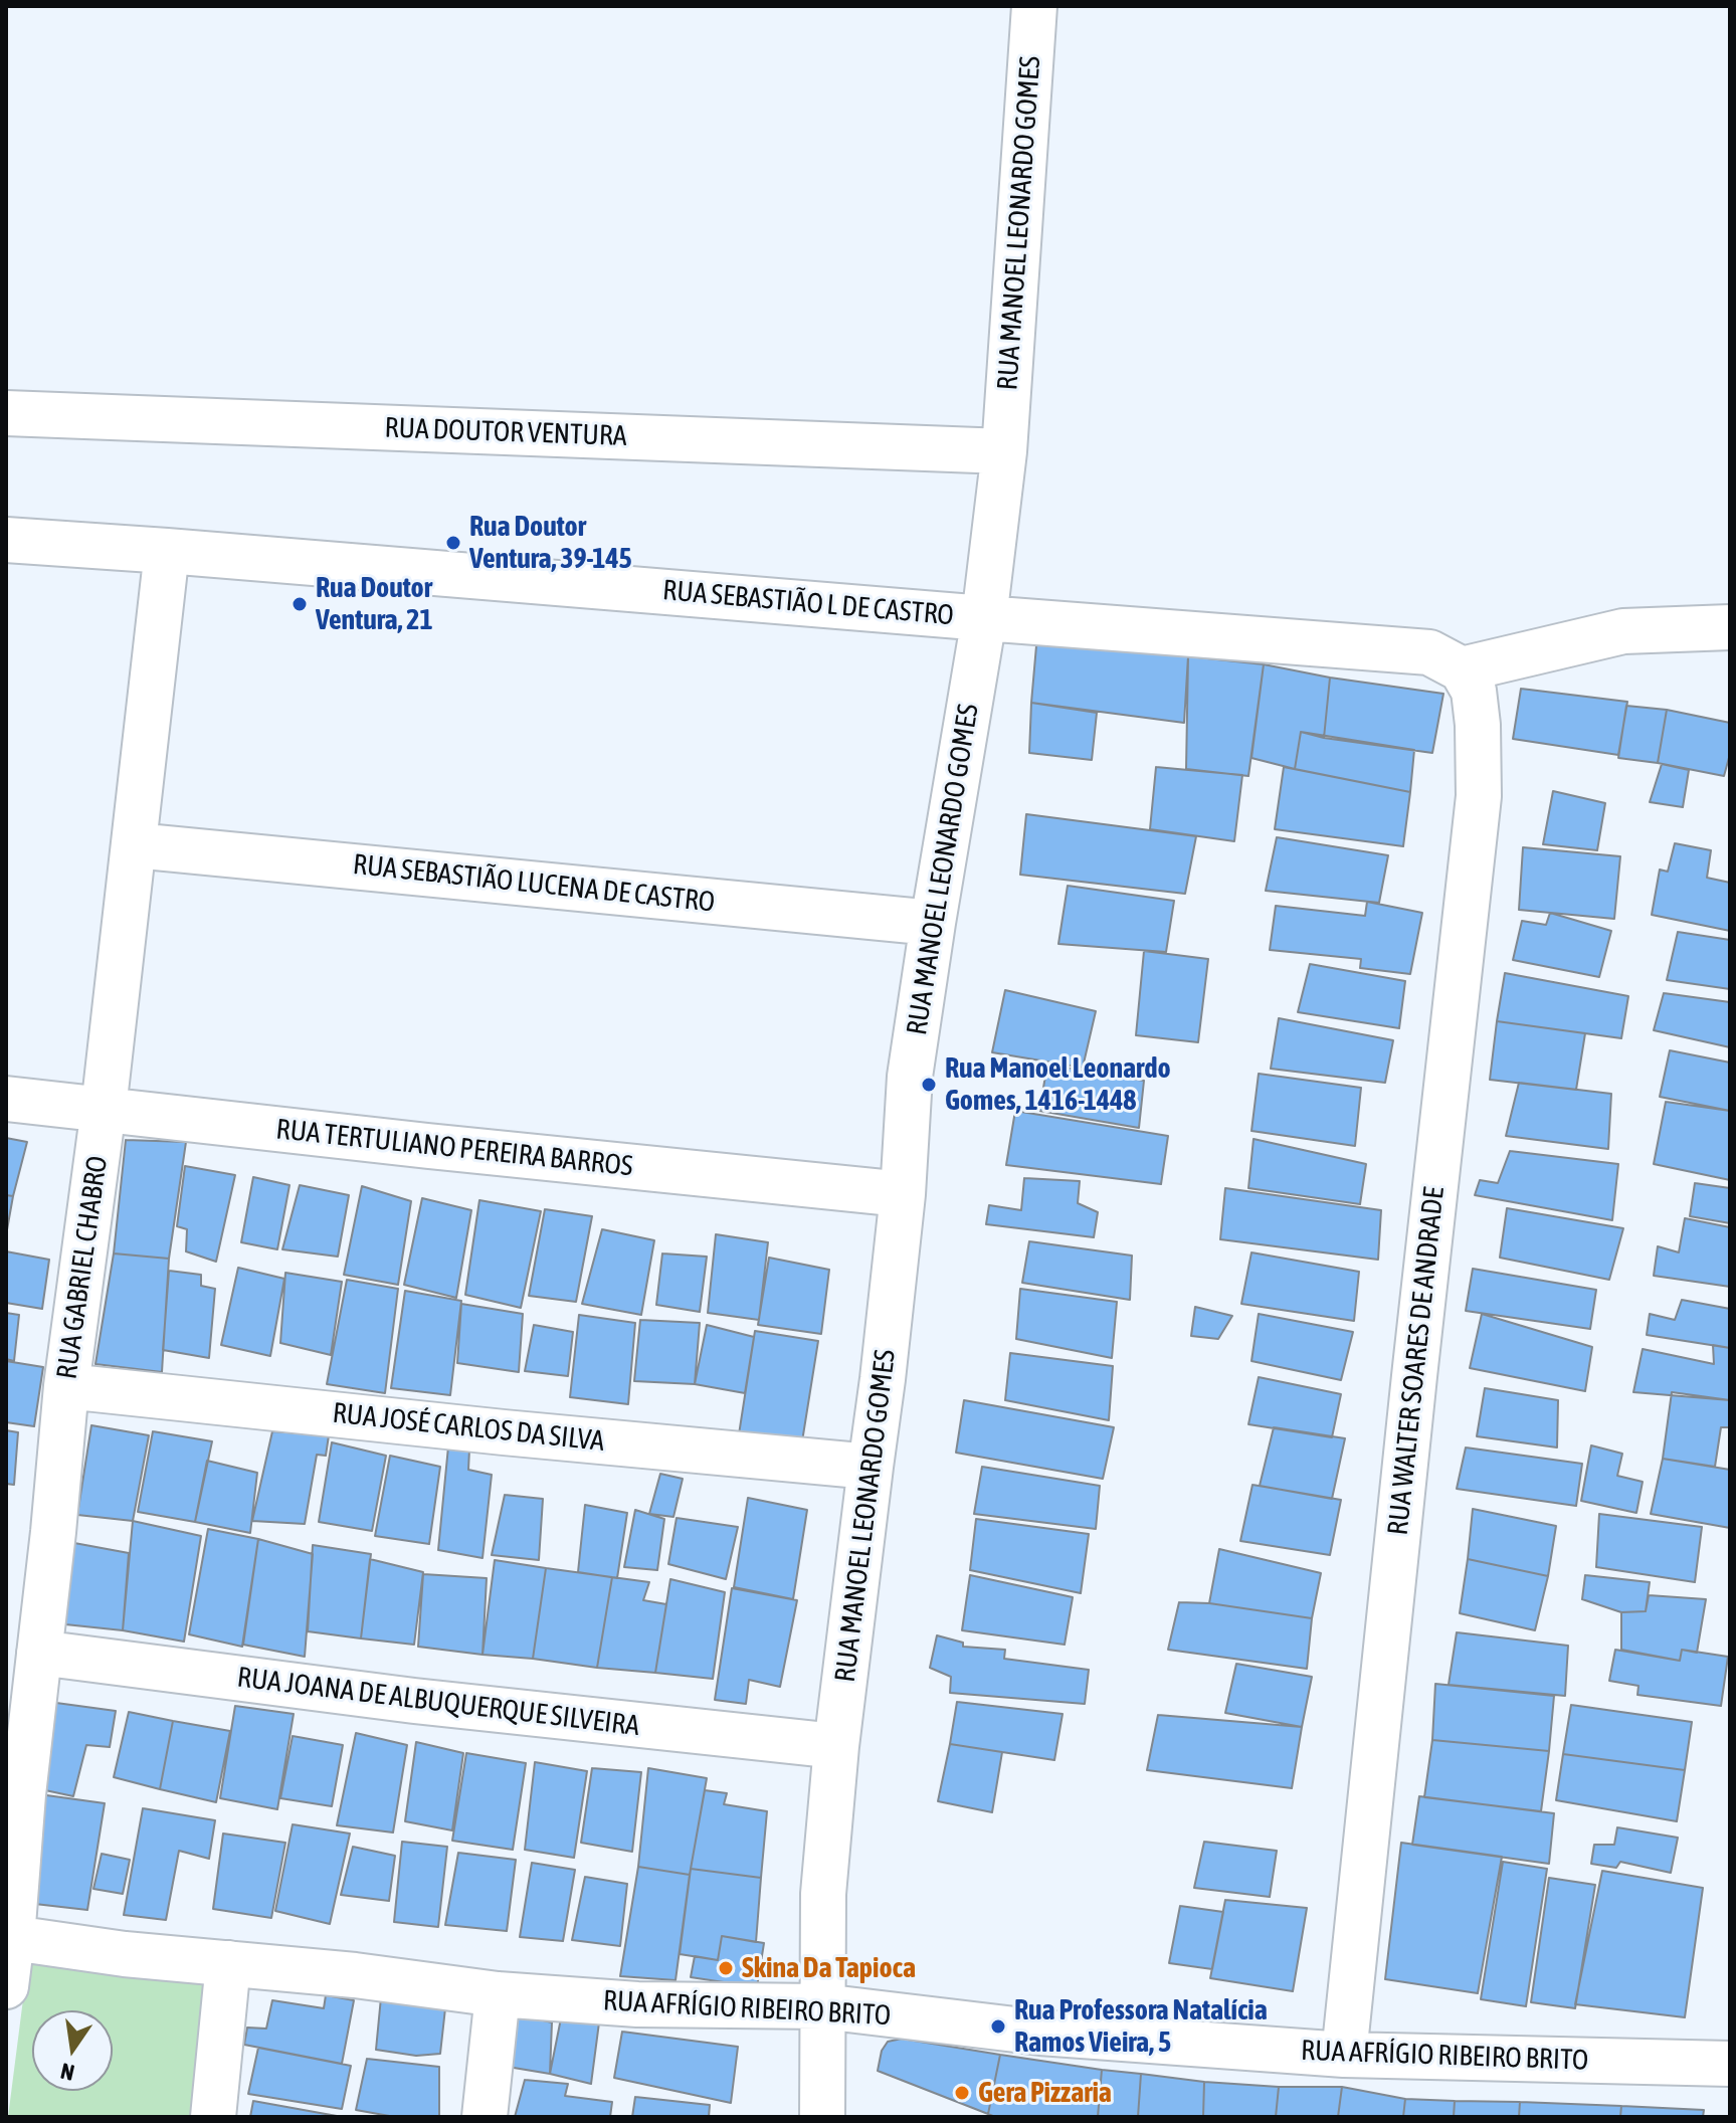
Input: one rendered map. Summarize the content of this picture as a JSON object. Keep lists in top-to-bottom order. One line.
{"streets":{"street":["RUA MANOEL LEONARDO GOMES","RUA DOUTOR VENTURA","RUA SEBASTIÃO L DE CASTRO","RUA SEBASTIÃO LUCENA DE CASTRO","RUA TERTULIANO PEREIRA BARROS","RUA GABRIEL CHABRO","RUA WALTER SOARES DE ANDRADE","RUA JOSÉ CARLOS DA SILVA","RUA JOANA DE ALBUQUERQUE SILVEIRA","RUA AFRÍGIO RIBEIRO BRITO"]},"crossings":[["RUA MANOEL LEONARDO GOMES","RUA DOUTOR VENTURA"],["RUA MANOEL LEONARDO GOMES","RUA SEBASTIÃO L DE CASTRO"],["RUA MANOEL LEONARDO GOMES","RUA SEBASTIÃO LUCENA DE CASTRO"],["RUA MANOEL LEONARDO GOMES","RUA TERTULIANO PEREIRA BARROS"],["RUA MANOEL LEONARDO GOMES","RUA JOSÉ CARLOS DA SILVA"],["RUA MANOEL LEONARDO GOMES","RUA JOANA DE ALBUQUERQUE SILVEIRA"],["RUA MANOEL LEONARDO GOMES","RUA AFRÍGIO RIBEIRO BRITO"],["RUA SEBASTIÃO L DE CASTRO","RUA GABRIEL CHABRO"],["RUA SEBASTIÃO L DE CASTRO","RUA WALTER SOARES DE ANDRADE"],["RUA SEBASTIÃO LUCENA DE CASTRO","RUA GABRIEL CHABRO"],["RUA TERTULIANO PEREIRA BARROS","RUA GABRIEL CHABRO"],["RUA GABRIEL CHABRO","RUA JOSÉ CARLOS DA SILVA"],["RUA GABRIEL CHABRO","RUA JOANA DE ALBUQUERQUE SILVEIRA"],["RUA GABRIEL CHABRO","RUA AFRÍGIO RIBEIRO BRITO"],["RUA WALTER SOARES DE ANDRADE","RUA AFRÍGIO RIBEIRO BRITO"]],"places":["Rua Doutor Ventura, 39-145","Rua Doutor Ventura, 21","Rua Manoel Leonardo Gomes, 1416-1448","Skina Da Tapioca","Rua Professora Natalícia Ramos Vieira, 5","Gera Pizzaria"],"north":"bottom"}
